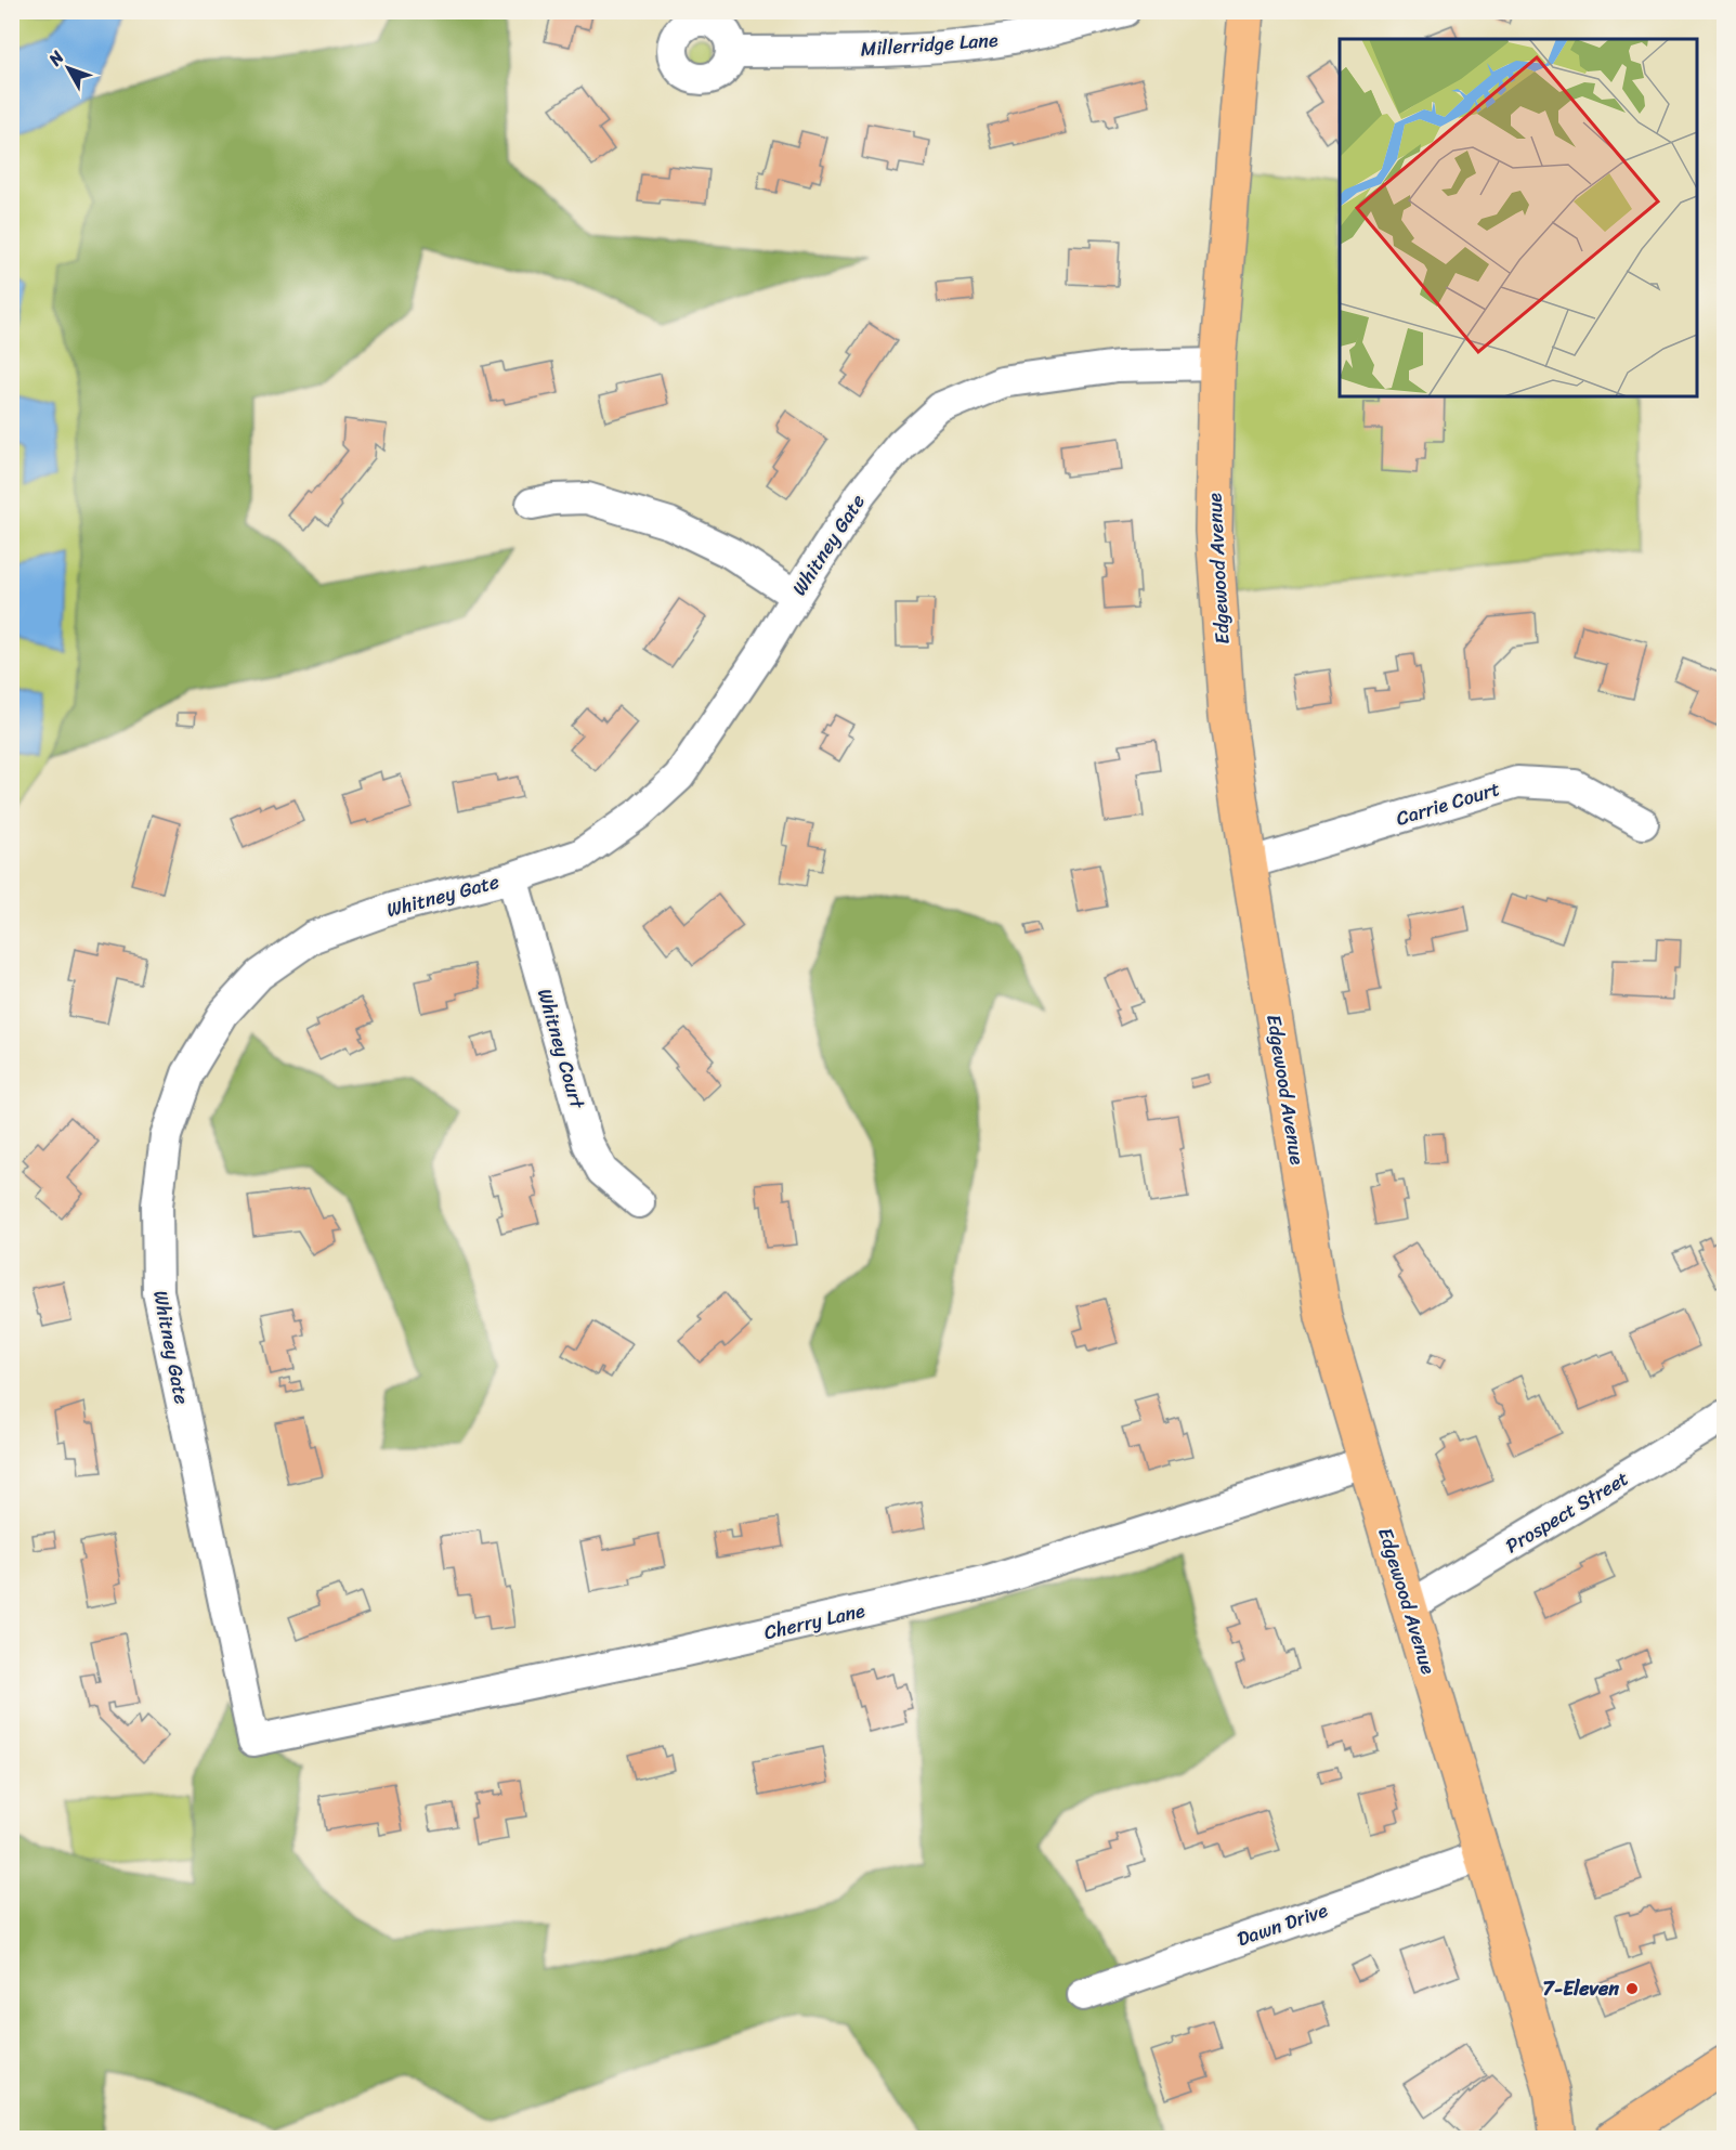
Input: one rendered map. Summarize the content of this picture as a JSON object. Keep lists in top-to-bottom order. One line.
{"streets":{"main road":["Edgewood Avenue"],"street":["Millerridge Lane","Whitney Gate","Carrie Court","Whitney Court","Prospect Street","Cherry Lane","Dawn Drive"]},"crossings":[["Whitney Gate","Edgewood Avenue"],["Whitney Gate","Whitney Court"],["Whitney Gate","Cherry Lane"],["Edgewood Avenue","Carrie Court"],["Edgewood Avenue","Prospect Street"],["Edgewood Avenue","Cherry Lane"],["Edgewood Avenue","Dawn Drive"]],"places":["7-Eleven"],"north":"top left"}
